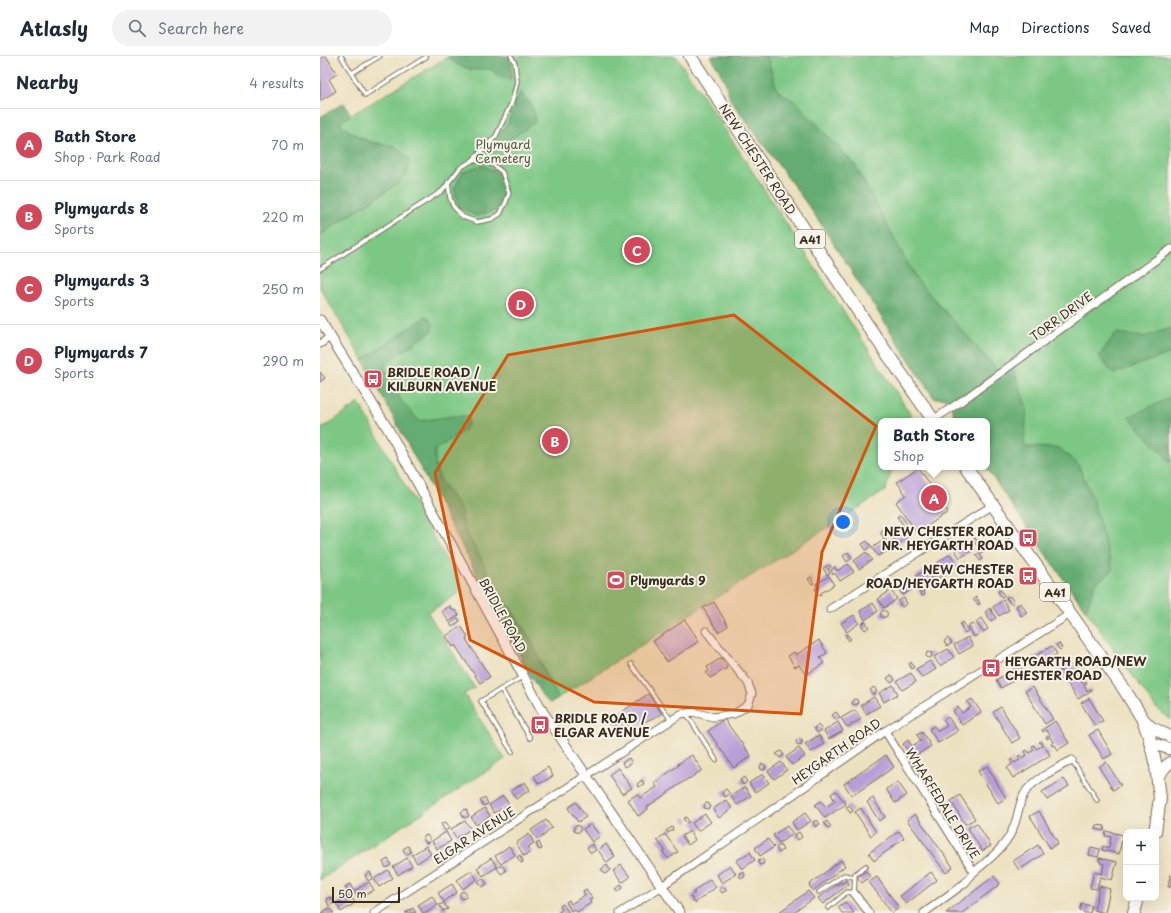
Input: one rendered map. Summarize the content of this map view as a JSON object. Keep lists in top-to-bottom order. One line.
{"streets":{"highway":["NEW CHESTER ROAD","A41"],"street":["TORR DRIVE","BRIDLE ROAD","HEYGARTH ROAD","WHARFEDALE DRIVE","ELGAR AVENUE"]},"crossings":[["A41","HEYGARTH ROAD"],["BRIDLE ROAD","HEYGARTH ROAD"],["BRIDLE ROAD","ELGAR AVENUE"],["HEYGARTH ROAD","WHARFEDALE DRIVE"]],"parks":["Plymyard Cemetery"],"places":{"bus stop":["BRIDLE ROAD / KILBURN AVENUE","NEW CHESTER ROAD NR. HEYGARTH ROAD","NEW CHESTER ROAD/HEYGARTH ROAD","HEYGARTH ROAD/NEW CHESTER ROAD","BRIDLE ROAD / ELGAR AVENUE"],"sports":["Plymyards 9"]},"scale_bar":"50 m","page":{"header":"Atlasly","search":"Search here","nav":["Map","Directions","Saved"],"heading":["Nearby","4 results"],"list":[{"mark":"A","name":"Bath Store","note":"Shop · Park Road","value":"70 m"},{"mark":"B","name":"Plymyards 8","note":"Sports","value":"220 m"},{"mark":"C","name":"Plymyards 3","note":"Sports","value":"250 m"},{"mark":"D","name":"Plymyards 7","note":"Sports","value":"290 m"}],"pins":["C","D","B","A"],"popup":["Bath Store","Shop"],"map_buttons":["+","−"],"scale":"50 m"}}
